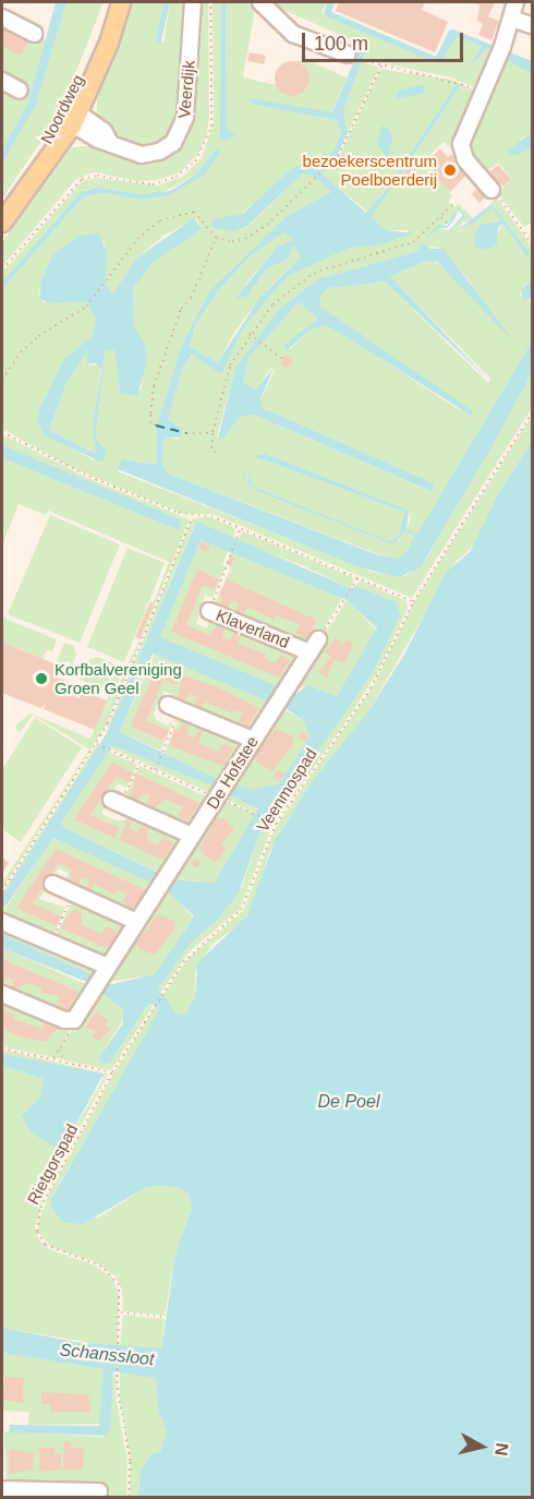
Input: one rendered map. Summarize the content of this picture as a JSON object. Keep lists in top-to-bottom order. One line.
{"streets":{"main road":["Noordweg"],"street":["Veerdijk","Klaverland","De Hofstee"],"path":["Veenmospad","Rietgorspad"]},"crossings":[["Veerdijk","Noordweg"],["Klaverland","De Hofstee"],["Veenmospad","Rietgorspad"]],"water":["De Poel","Schanssloot"],"places":["bezoekerscentrum Poelboerderij","Korfbalvereniging Groen Geel"],"scale_bar":"100 m","north":"right"}
